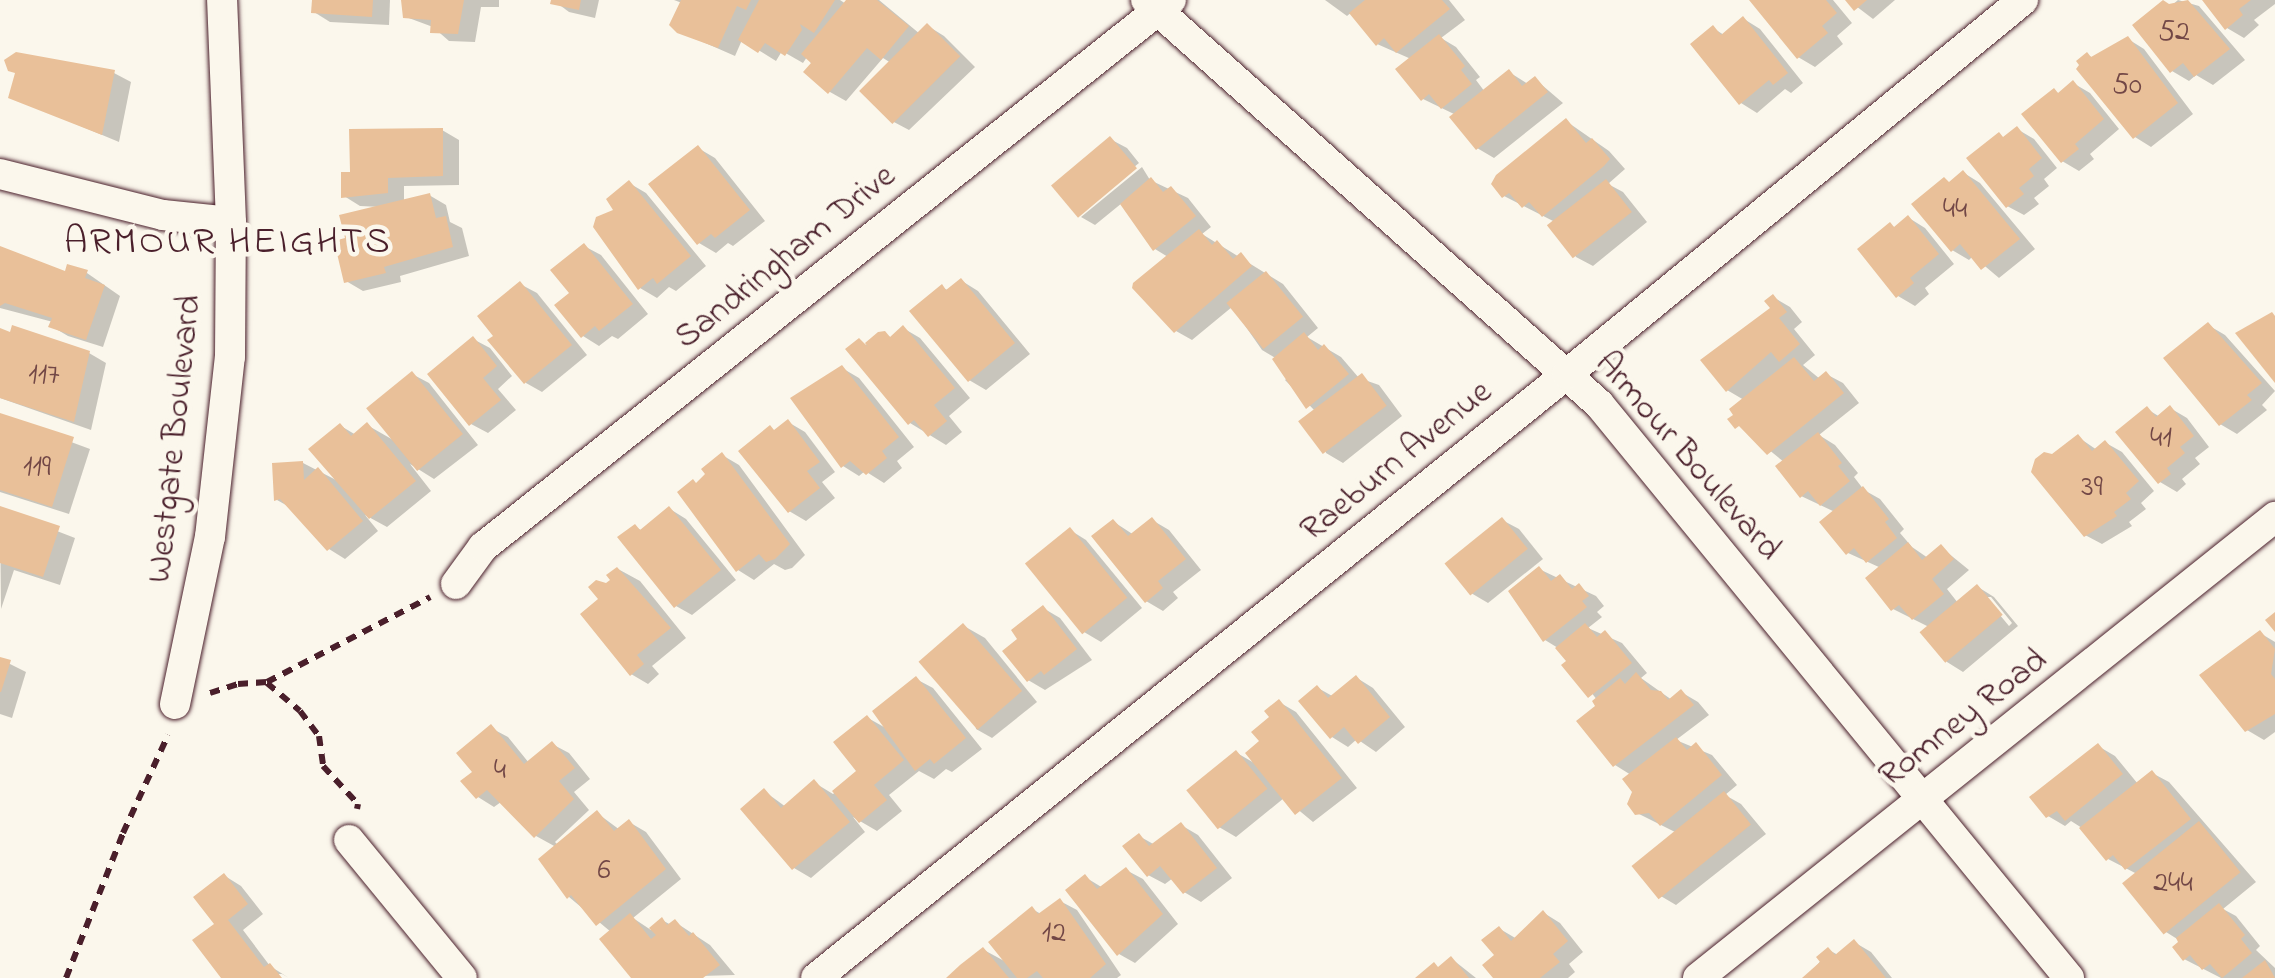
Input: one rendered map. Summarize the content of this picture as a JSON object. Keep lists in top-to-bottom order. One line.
{"streets":{"street":["Sandringham Drive","Westgate Boulevard","Armour Boulevard","Raeburn Avenue","Romney Road"]},"crossings":[["Sandringham Drive","Armour Boulevard"],["Armour Boulevard","Raeburn Avenue"],["Armour Boulevard","Romney Road"]],"districts":["ARMOUR HEIGHTS"],"house_numbers":["52","50","44","117","41","119","39","4","6","244","12"]}
